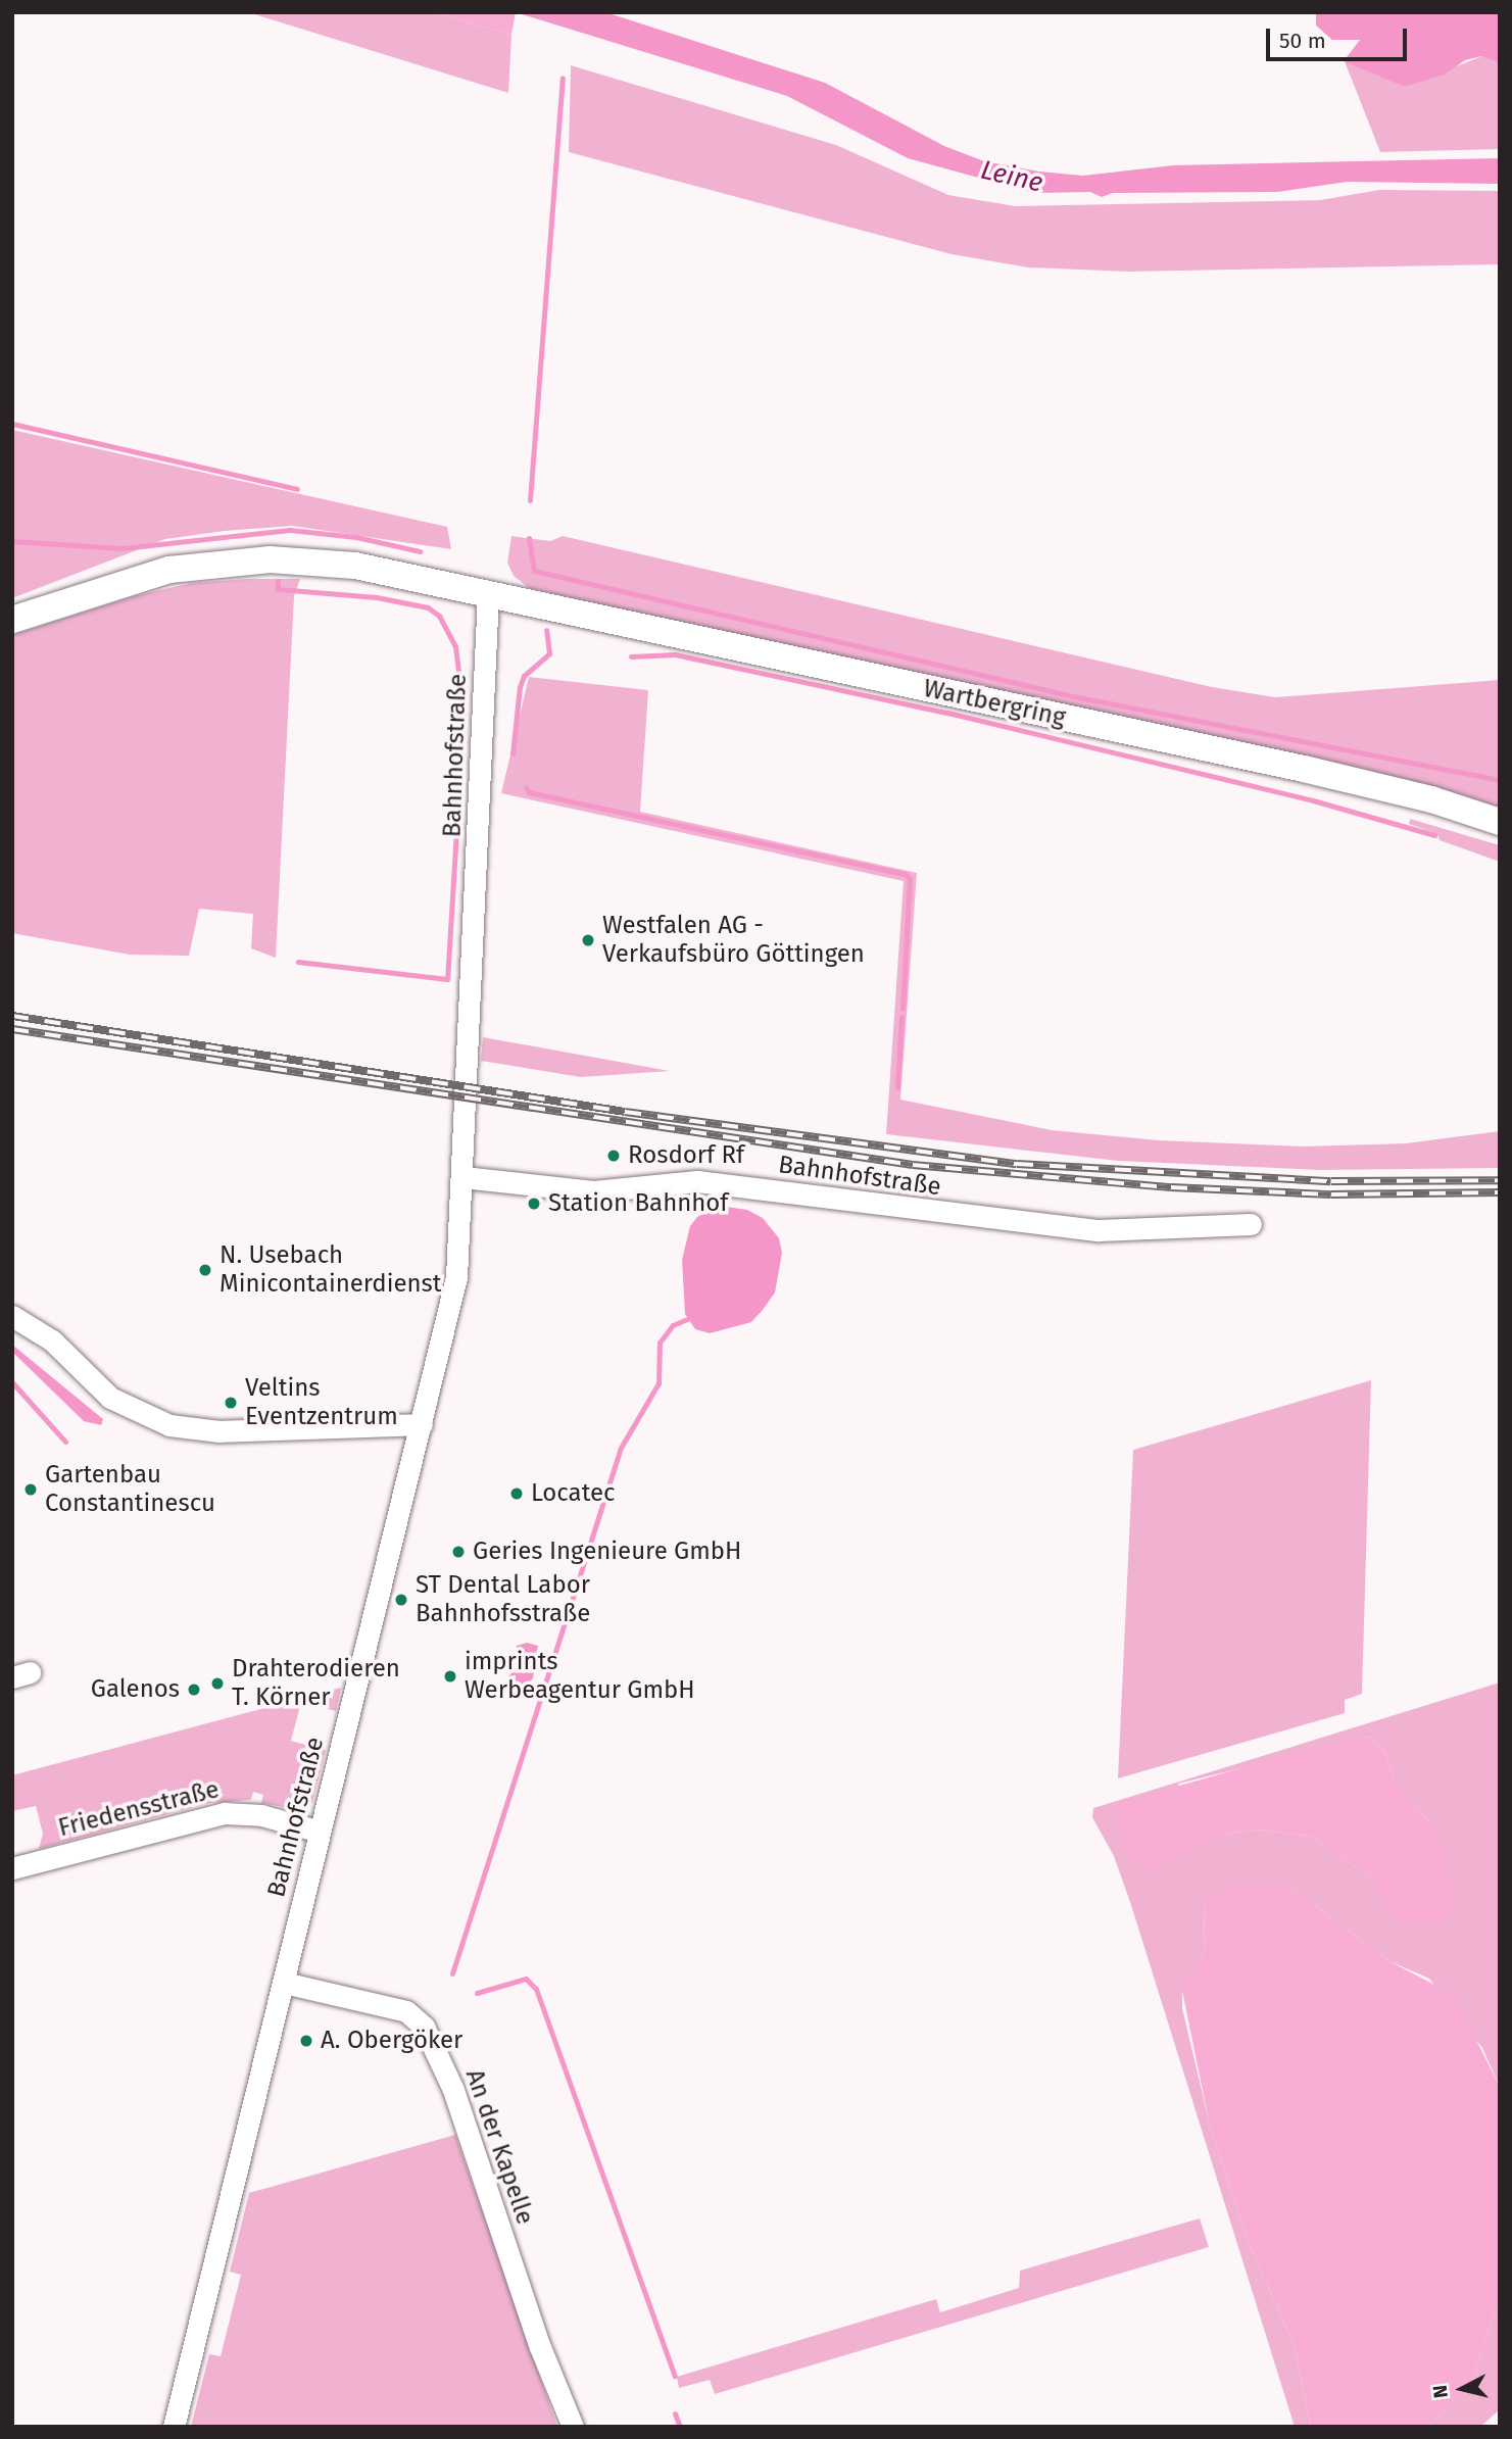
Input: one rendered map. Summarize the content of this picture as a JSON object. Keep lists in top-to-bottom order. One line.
{"streets":{"main road":["Wartbergring"],"street":["Bahnhofstraße","Friedensstraße","An der Kapelle"]},"crossings":[["Wartbergring","Bahnhofstraße"],["Bahnhofstraße","Friedensstraße"],["Bahnhofstraße","An der Kapelle"]],"water":["Leine"],"places":["Westfalen AG - Verkaufsbüro Göttingen","Rosdorf Rf","Station Bahnhof","N. Usebach Minicontainerdienst","Veltins Eventzentrum","Gartenbau Constantinescu","Locatec","Geries Ingenieure GmbH","ST Dental Labor Bahnhofsstraße","imprints Werbeagentur GmbH","Drahterodieren T. Körner","Galenos","A. Obergöker"],"scale_bar":"50 m","north":"left"}
